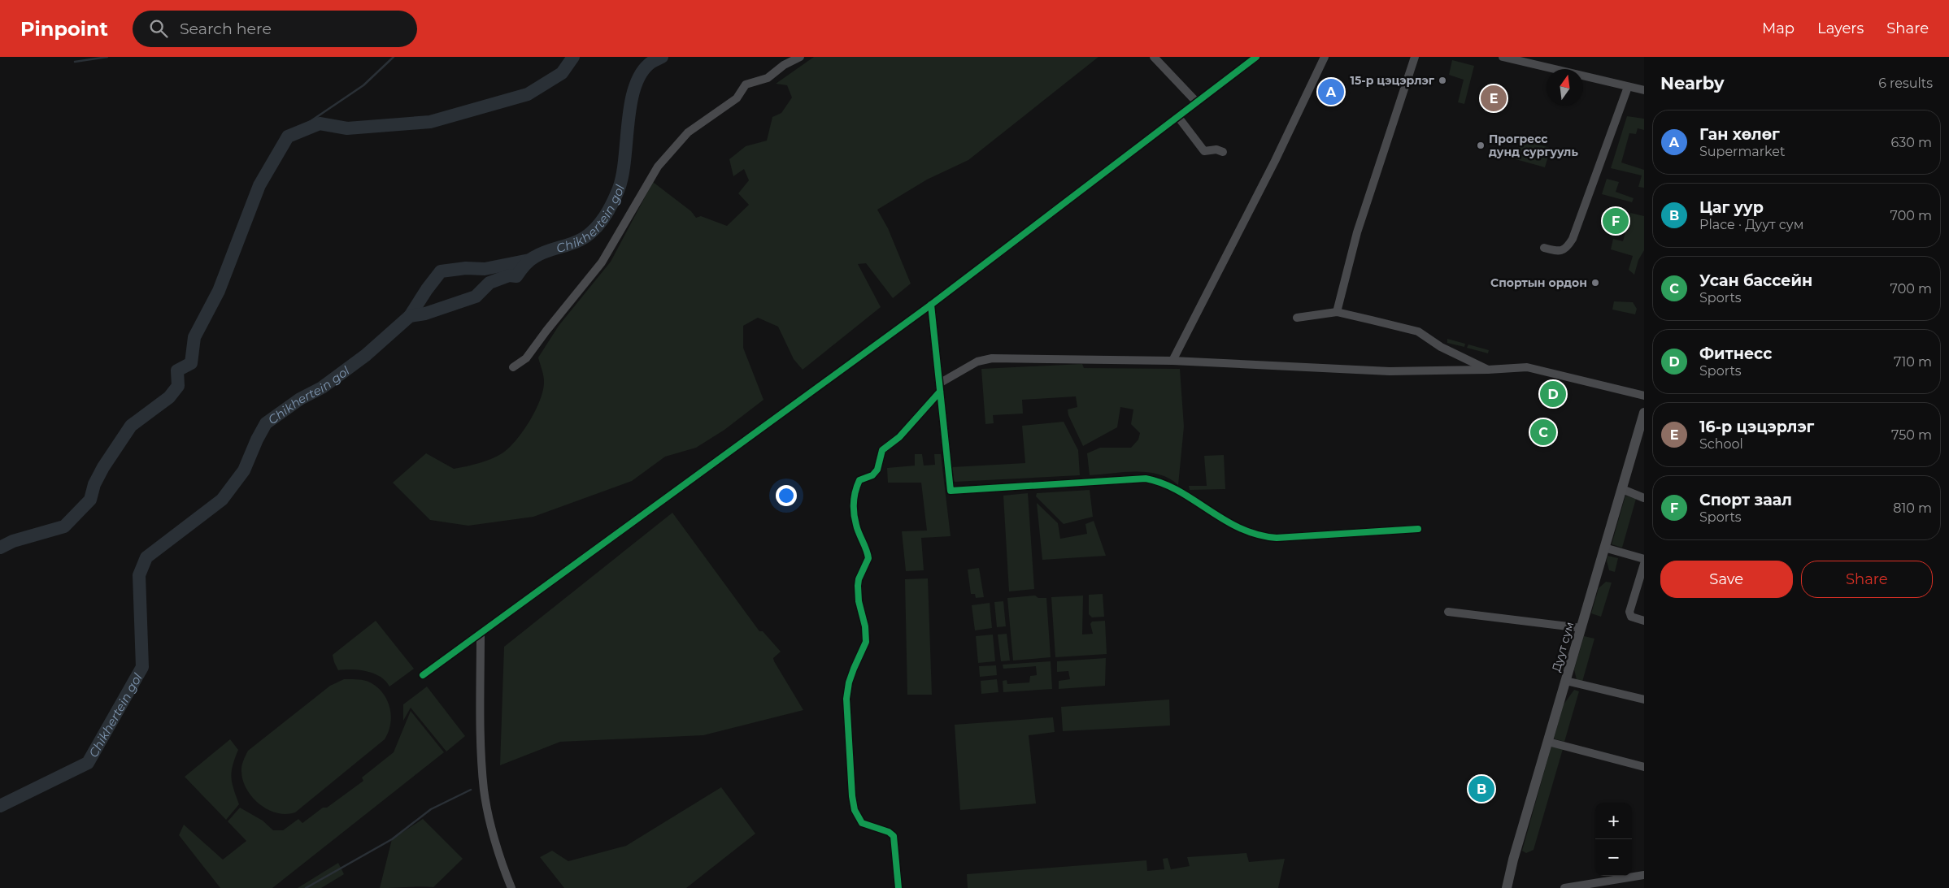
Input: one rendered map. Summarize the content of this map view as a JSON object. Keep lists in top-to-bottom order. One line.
{"streets":{"main road":["Дуут сум"]},"water":["Chikhertein gol"],"places":["15-р цэцэрлэг","Прогресс дунд сургууль","Спортын ордон"],"north":"top","page":{"header":"Pinpoint","search":"Search here","nav":["Map","Layers","Share"],"heading":["Nearby","6 results"],"pins":["A","E","F","D","C","B"],"list":[{"mark":"A","name":"Ган хөлөг","note":"Supermarket","value":"630 m"},{"mark":"B","name":"Цаг уур","note":"Place · Дуут сум","value":"700 m"},{"mark":"C","name":"Усан бассейн","note":"Sports","value":"700 m"},{"mark":"D","name":"Фитнесс","note":"Sports","value":"710 m"},{"mark":"E","name":"16-р цэцэрлэг","note":"School","value":"750 m"},{"mark":"F","name":"Спорт заал","note":"Sports","value":"810 m"}],"buttons":["Save","Share"],"map_buttons":["+","−"]}}
